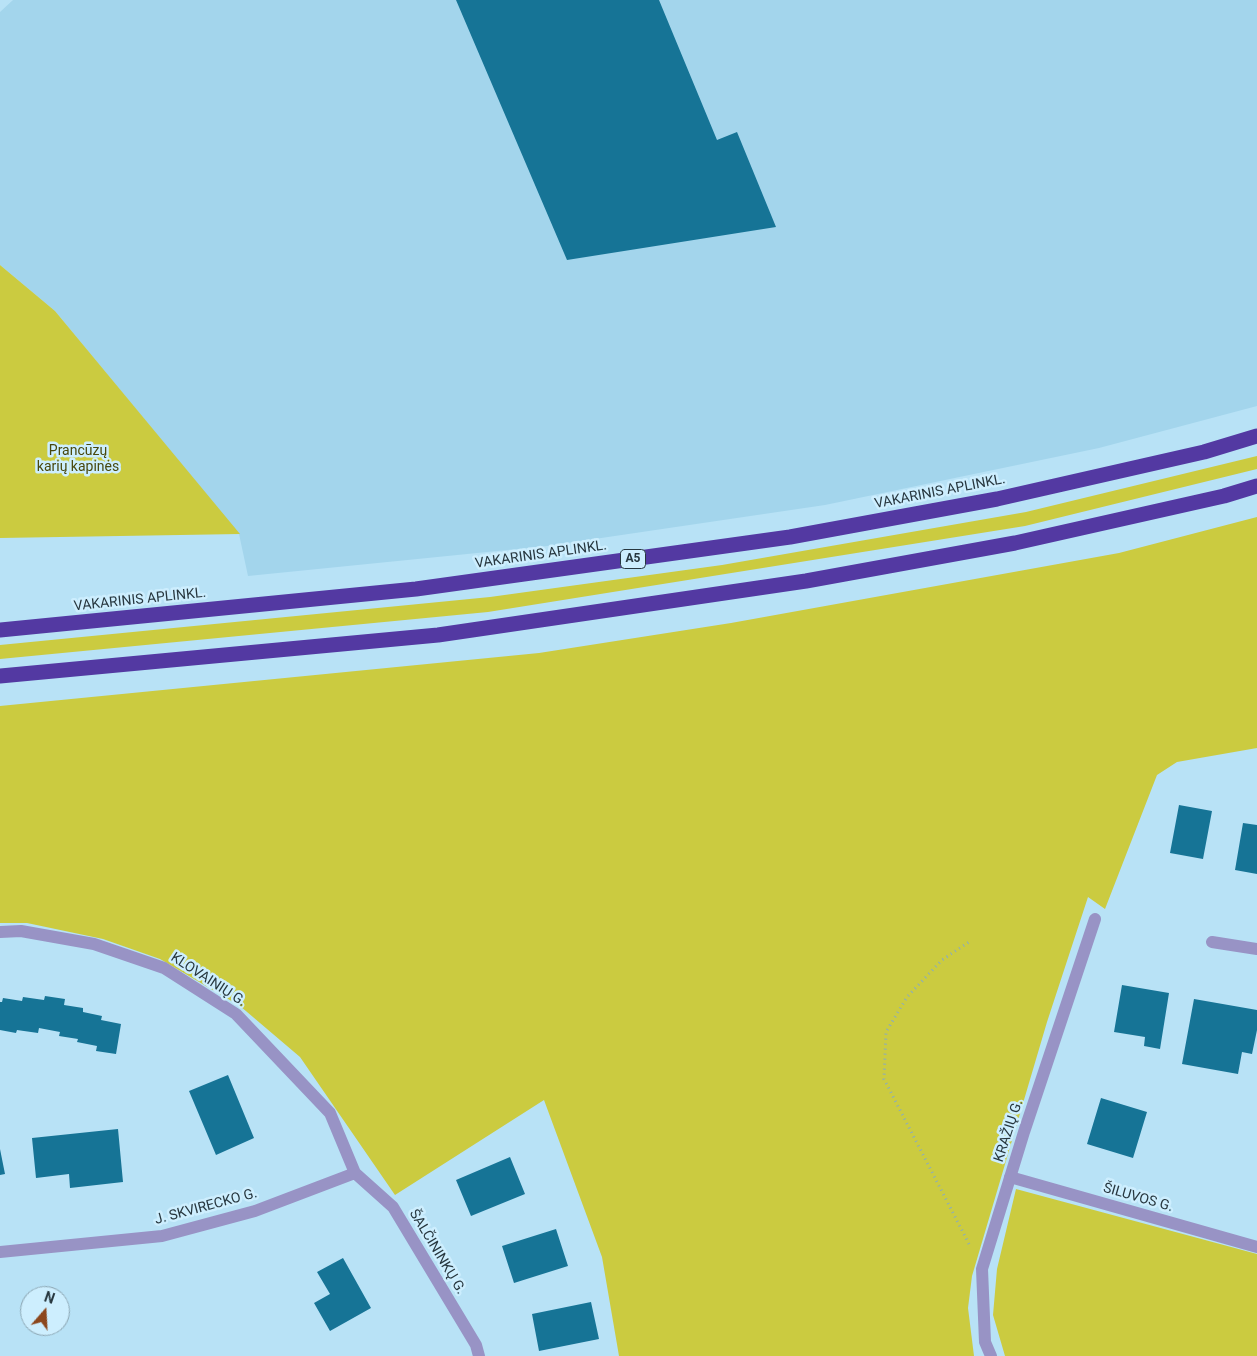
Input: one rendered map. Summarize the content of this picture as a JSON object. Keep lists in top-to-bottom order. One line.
{"streets":{"highway":["VAKARINIS APLINKL.","A5"],"street":["KLOVAINIŲ G.","KRAŽIŲ G.","ŠILUVOS G.","J. SKVIRECKO G.","ŠALČININKŲ G."]},"crossings":[["KLOVAINIŲ G.","J. SKVIRECKO G."],["KLOVAINIŲ G.","ŠALČININKŲ G."],["KRAŽIŲ G.","ŠILUVOS G."],["J. SKVIRECKO G.","ŠALČININKŲ G."]],"parks":["Prancūzų karių kapinės"],"north":"top"}
